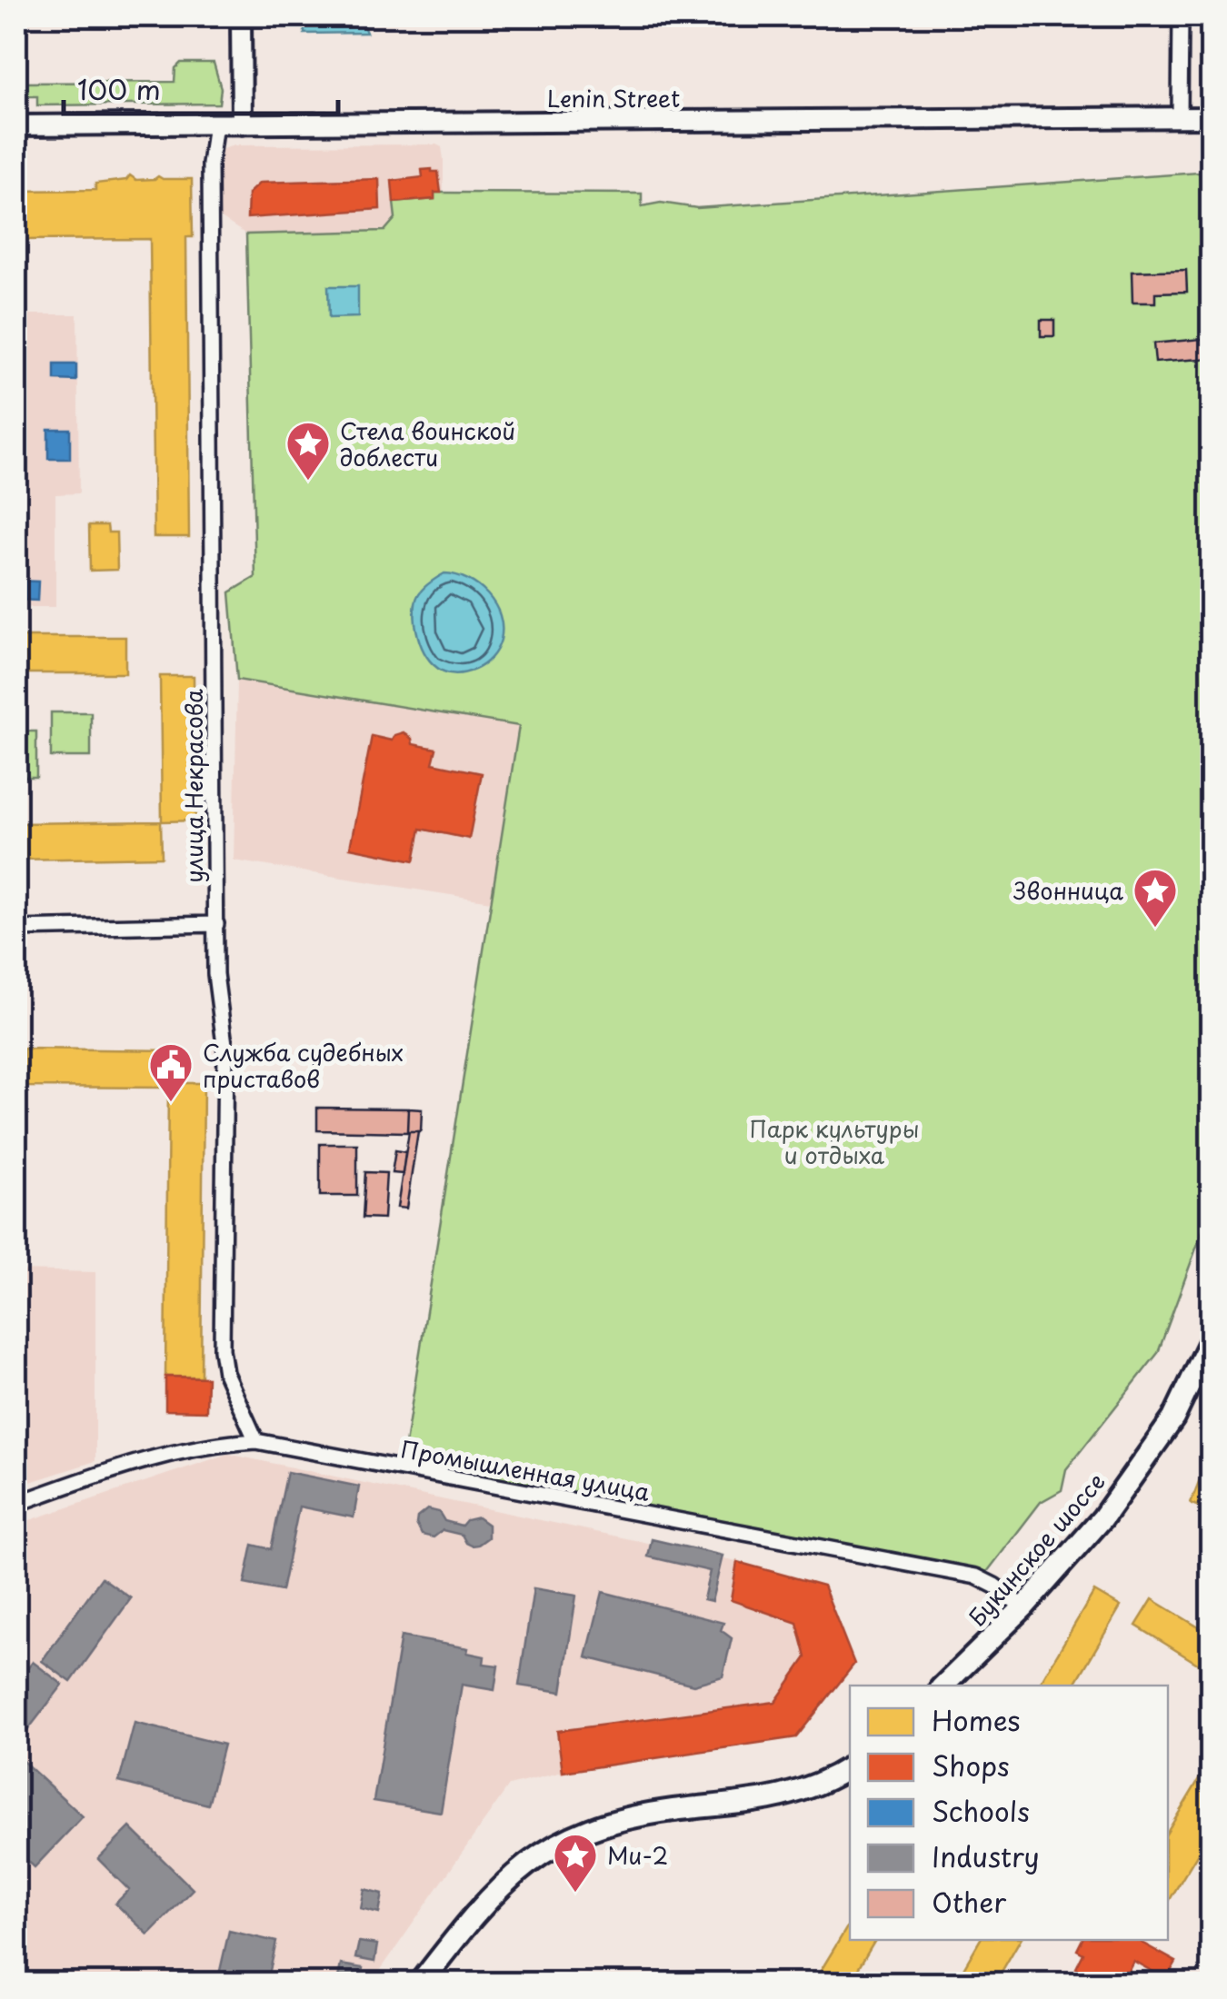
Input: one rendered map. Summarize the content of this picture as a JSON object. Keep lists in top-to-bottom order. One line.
{"streets":{"main road":["Букинское шоссе"],"street":["Lenin Street","улица Некрасова","Промышленная улица"]},"crossings":[["Lenin Street","улица Некрасова"],["улица Некрасова","Промышленная улица"],["Промышленная улица","Букинское шоссе"]],"parks":["Парк культуры и отдыха"],"places":{"place":["Стела воинской доблести","Звонница","Ми-2"],"public building":["Служба судебных приставов"]},"legend":["Homes","Shops","Schools","Industry","Other"],"scale_bar":"100 m"}
